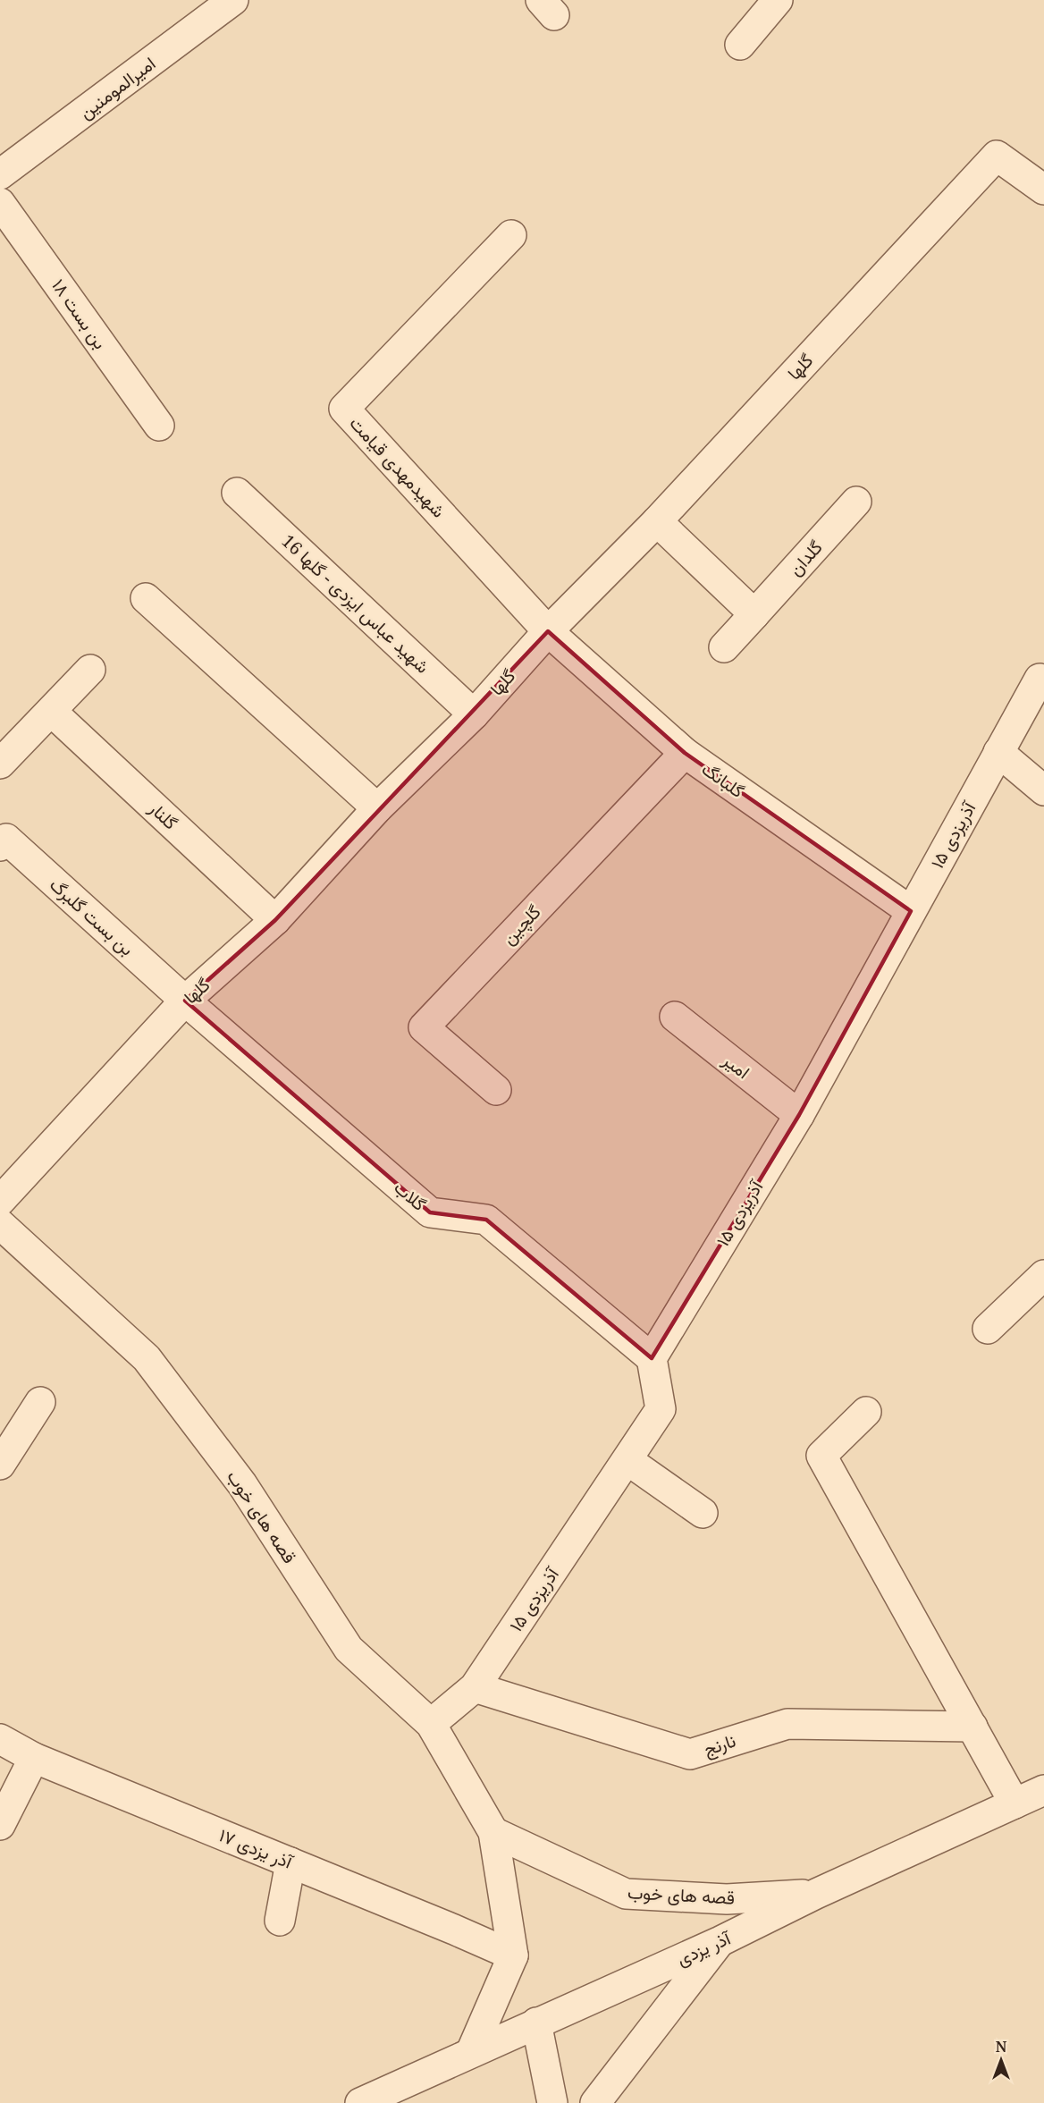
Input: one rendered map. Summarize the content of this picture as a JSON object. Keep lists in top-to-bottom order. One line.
{"streets":{"street":["امیرالمومنین","بن بست ۱۸","گلها","شهیدمهدی قیامت","گلدان","شهید عباس ایزدی - گلها 16","گلبانگ","گلنار","۱۵ آذریزدی","بن بست گلبرگ","گلچین","امیر","گلاب","قصه های خوب","نارنج","آذر یزدی ۱۷","آذر یزدی"]},"crossings":[["گلها","شهیدمهدی قیامت"],["گلها","شهید عباس ایزدی - گلها 16"],["گلها","گلبانگ"],["گلها","گلنار"],["گلها","بن بست گلبرگ"],["گلها","گلاب"],["شهیدمهدی قیامت","گلبانگ"],["گلبانگ","۱۵ آذریزدی"],["گلبانگ","گلچین"],["۱۵ آذریزدی","امیر"],["۱۵ آذریزدی","گلاب"],["۱۵ آذریزدی","قصه های خوب"],["۱۵ آذریزدی","نارنج"],["بن بست گلبرگ","گلاب"],["قصه های خوب","آذر یزدی ۱۷"],["قصه های خوب","آذر یزدی"]],"north":"top"}
